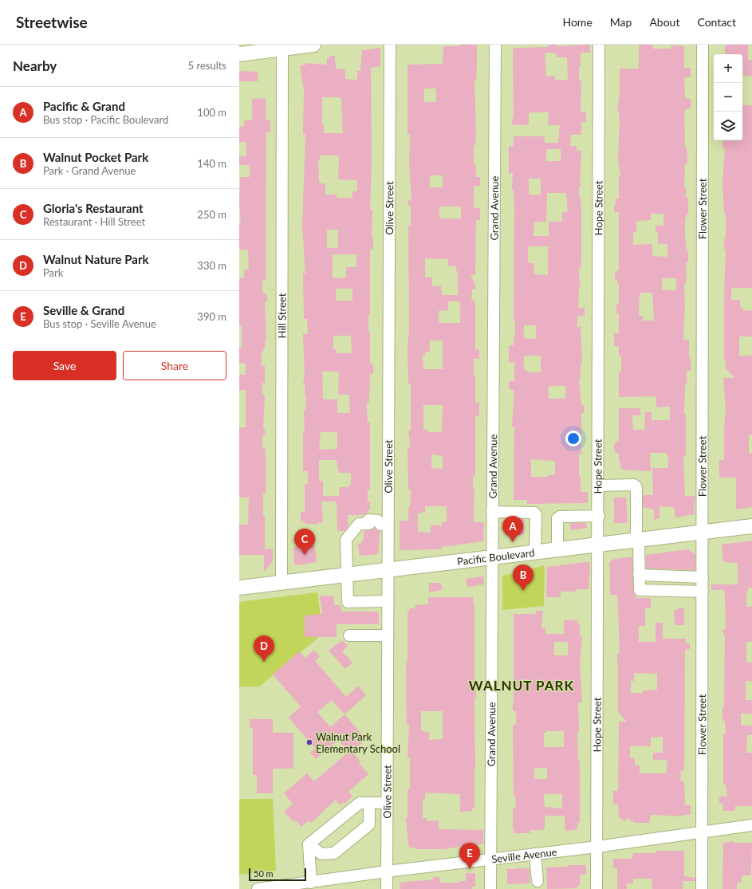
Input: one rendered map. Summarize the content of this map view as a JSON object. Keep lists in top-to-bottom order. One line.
{"streets":{"main road":["Pacific Boulevard"],"street":["Olive Street","Grand Avenue","Hope Street","Flower Street","Hill Street","Seville Avenue"]},"crossings":[["Olive Street","Pacific Boulevard"],["Olive Street","Seville Avenue"],["Grand Avenue","Pacific Boulevard"],["Grand Avenue","Seville Avenue"],["Hope Street","Pacific Boulevard"],["Hope Street","Seville Avenue"],["Flower Street","Pacific Boulevard"],["Flower Street","Seville Avenue"],["Hill Street","Pacific Boulevard"]],"districts":["WALNUT PARK"],"places":["Walnut Park Elementary School"],"scale_bar":"50 m","page":{"header":"Streetwise","nav":["Home","Map","About","Contact"],"heading":["Nearby","5 results"],"map_buttons":["+","−"],"list":[{"mark":"A","name":"Pacific & Grand","note":"Bus stop · Pacific Boulevard","value":"100 m"},{"mark":"B","name":"Walnut Pocket Park","note":"Park · Grand Avenue","value":"140 m"},{"mark":"C","name":"Gloria's Restaurant","note":"Restaurant · Hill Street","value":"250 m"},{"mark":"D","name":"Walnut Nature Park","note":"Park","value":"330 m"},{"mark":"E","name":"Seville & Grand","note":"Bus stop · Seville Avenue","value":"390 m"}],"buttons":["Save","Share"],"pins":["A","C","B","D","E"],"scale":"50 m"}}
